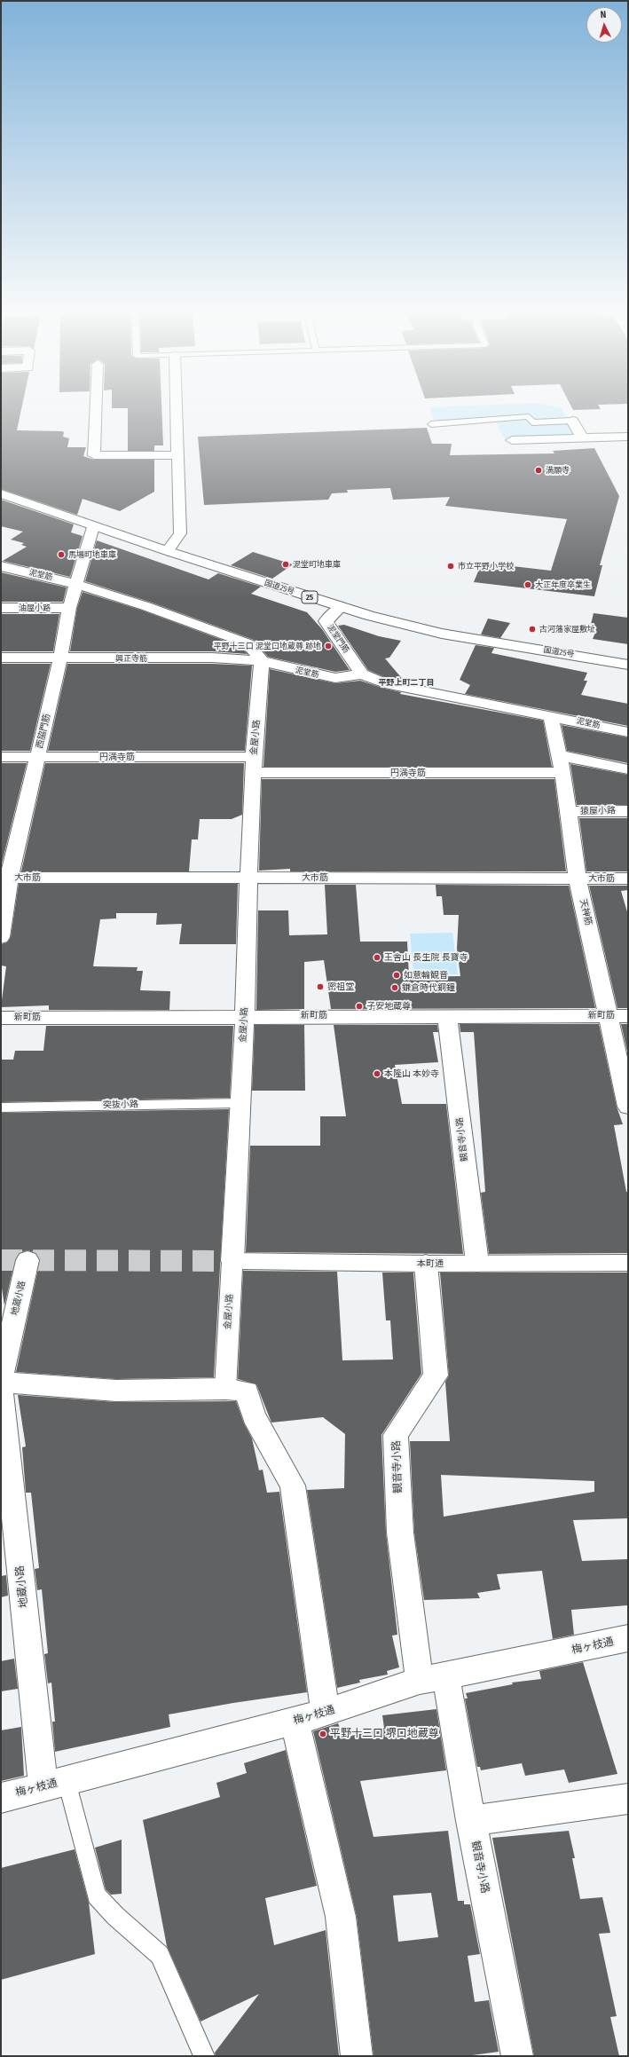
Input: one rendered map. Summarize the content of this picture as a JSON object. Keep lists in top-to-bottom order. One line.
{"streets":{"main road":["泥堂筋","国道25号","25","油屋小路","泥堂門筋","興正寺筋","西脇門筋","金屋小路","円満寺筋","猿屋小路","大市筋","天神筋","新町筋","観音寺小路","地蔵小路","梅ヶ枝通"],"street":["本町通"],"lane":["突抜小路"]},"crossings":[["泥堂筋","泥堂門筋"],["泥堂筋","興正寺筋"],["泥堂筋","西脇門筋"],["泥堂筋","金屋小路"],["泥堂筋","天神筋"],["国道25号","泥堂門筋"],["国道25号","西脇門筋"],["油屋小路","西脇門筋"],["興正寺筋","西脇門筋"],["興正寺筋","金屋小路"],["西脇門筋","円満寺筋"],["西脇門筋","大市筋"],["金屋小路","円満寺筋"],["金屋小路","大市筋"],["金屋小路","新町筋"],["金屋小路","突抜小路"],["金屋小路","本町通"],["円満寺筋","天神筋"],["猿屋小路","天神筋"],["大市筋","天神筋"],["天神筋","新町筋"],["新町筋","観音寺小路"],["観音寺小路","本町通"],["観音寺小路","梅ヶ枝通"],["地蔵小路","梅ヶ枝通"]],"districts":["平野上町二丁目"],"places":["満願寺","馬場町地車庫","泥堂町地車庫","市立平野小学校","大正年度卒業生","古河藩家屋敷址","平野十三口 泥堂口地蔵尊 跡地","王舎山 長生院 長寶寺","如意輪観音","密祖堂","鎌倉時代銅鐘","子安地蔵尊","本隆山 本妙寺","平野十三口 堺口地蔵尊"],"north":"top"}
